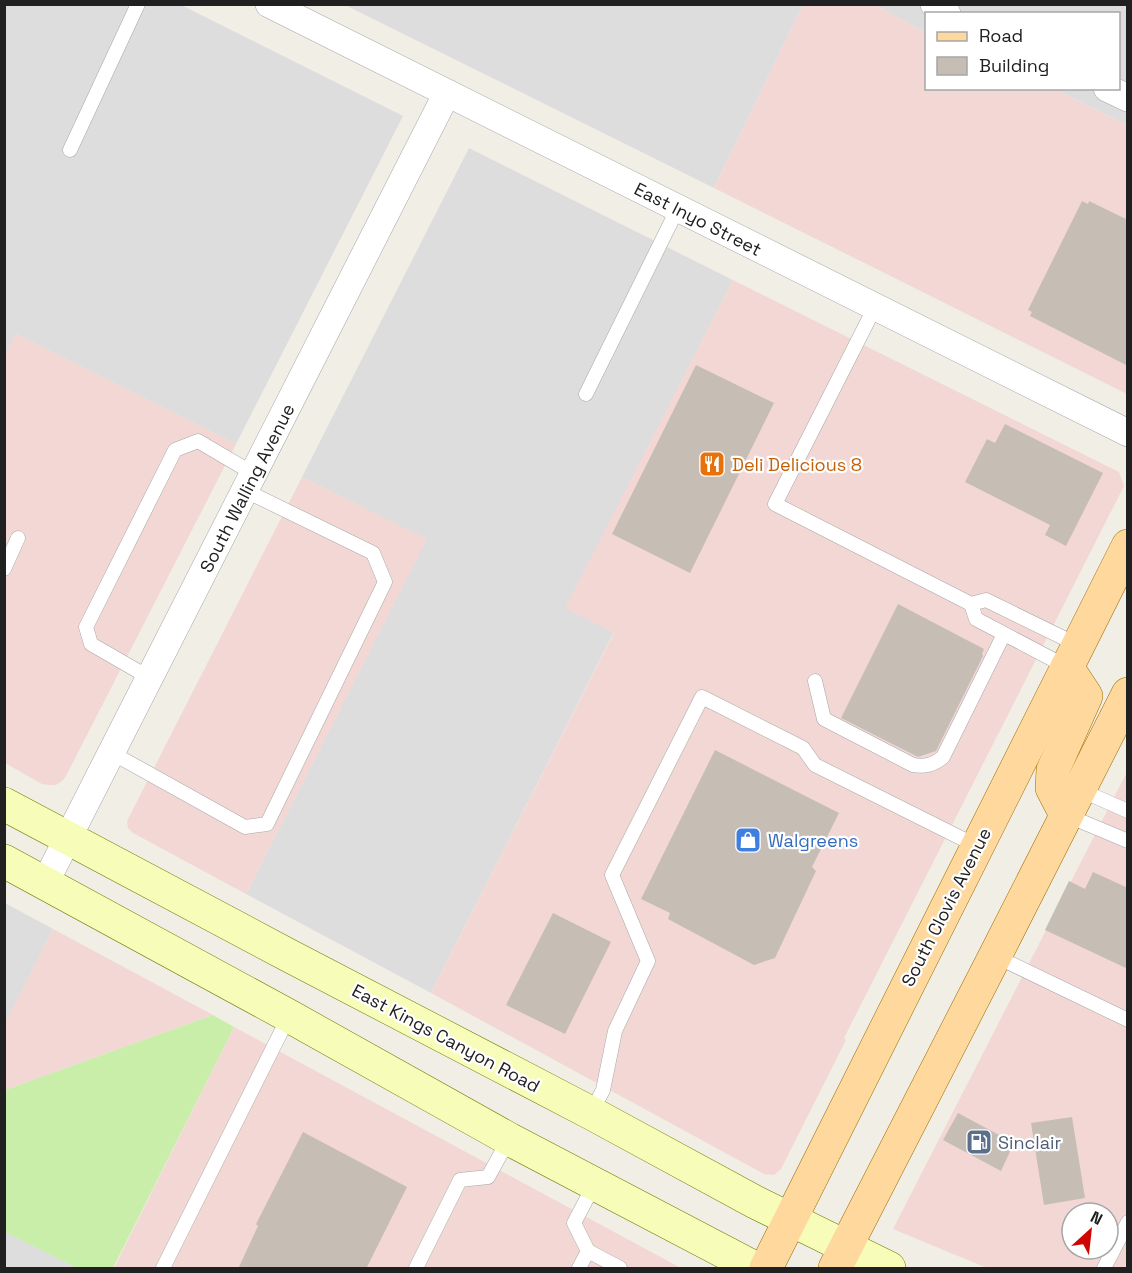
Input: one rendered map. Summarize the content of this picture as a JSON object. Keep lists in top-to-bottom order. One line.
{"streets":{"main road":["South Clovis Avenue","East Kings Canyon Road"],"street":["East Inyo Street","South Walling Avenue"]},"crossings":[["East Inyo Street","South Walling Avenue"],["South Walling Avenue","East Kings Canyon Road"],["South Clovis Avenue","East Kings Canyon Road"]],"places":{"restaurant":["Deli Delicious 8"],"shop":["Walgreens"],"fuel station":["Sinclair"]},"legend":["Road","Building"],"north":"top right"}
